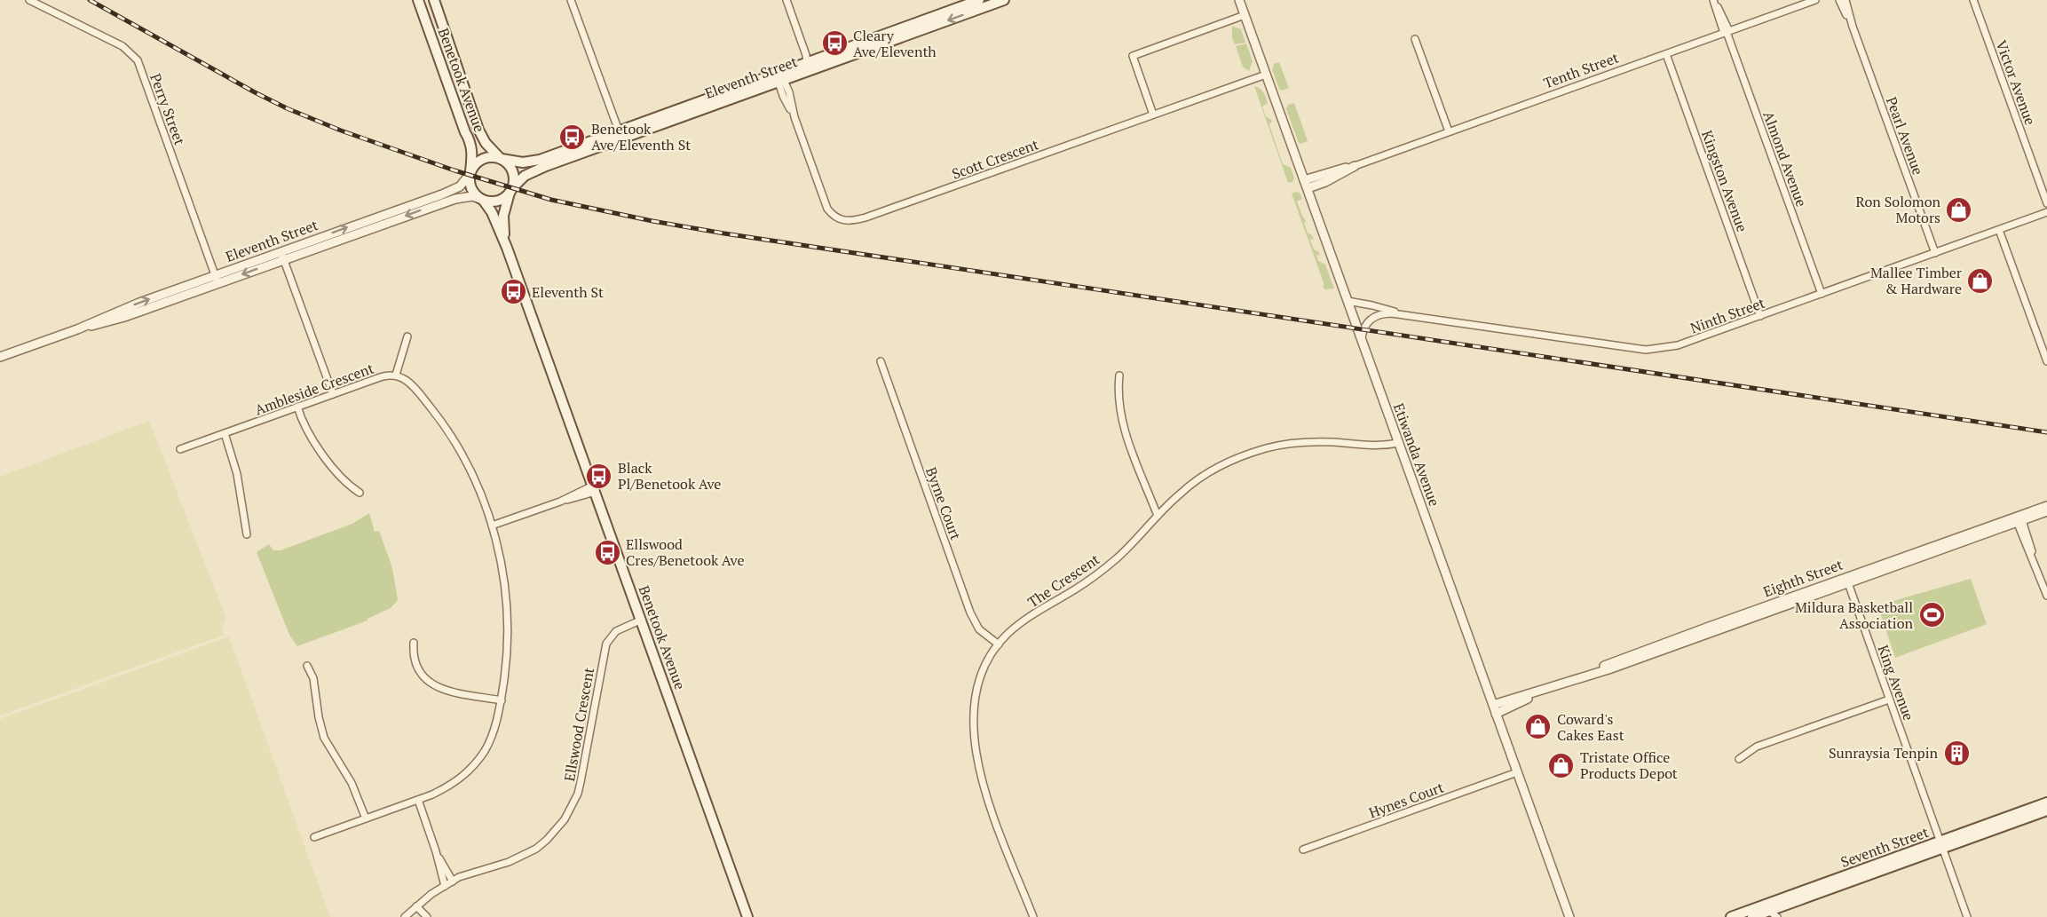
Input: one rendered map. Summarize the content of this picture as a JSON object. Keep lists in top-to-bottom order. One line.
{"streets":{"main road":["Eleventh Street","Benetook Avenue","Seventh Street"],"street":["Tenth Street","Victor Avenue","Perry Street","Pearl Avenue","Scott Crescent","Almond Avenue","Kingston Avenue","Ninth Street","Ambleside Crescent","Etiwanda Avenue","Byrne Court","Eighth Street","The Crescent","King Avenue","Ellswood Crescent","Hynes Court"]},"crossings":[["Tenth Street","Almond Avenue"],["Tenth Street","Kingston Avenue"],["Tenth Street","Etiwanda Avenue"],["Eleventh Street","Benetook Avenue"],["Eleventh Street","Perry Street"],["Eleventh Street","Scott Crescent"],["Benetook Avenue","Ellswood Crescent"],["Pearl Avenue","Ninth Street"],["Scott Crescent","Etiwanda Avenue"],["Almond Avenue","Ninth Street"],["Kingston Avenue","Ninth Street"],["Ninth Street","Etiwanda Avenue"],["Etiwanda Avenue","Eighth Street"],["Etiwanda Avenue","The Crescent"],["Etiwanda Avenue","Hynes Court"],["Byrne Court","The Crescent"],["Eighth Street","King Avenue"],["King Avenue","Seventh Street"]],"places":{"bus stop":["Cleary Ave/Eleventh","Benetook Ave/Eleventh St","Eleventh St","Black Pl/Benetook Ave","Ellswood Cres/Benetook Ave"],"shop":["Ron Solomon Motors","Mallee Timber & Hardware","Coward's Cakes East","Tristate Office Products Depot"],"sports":["Mildura Basketball Association"],"building":["Sunraysia Tenpin"]}}
